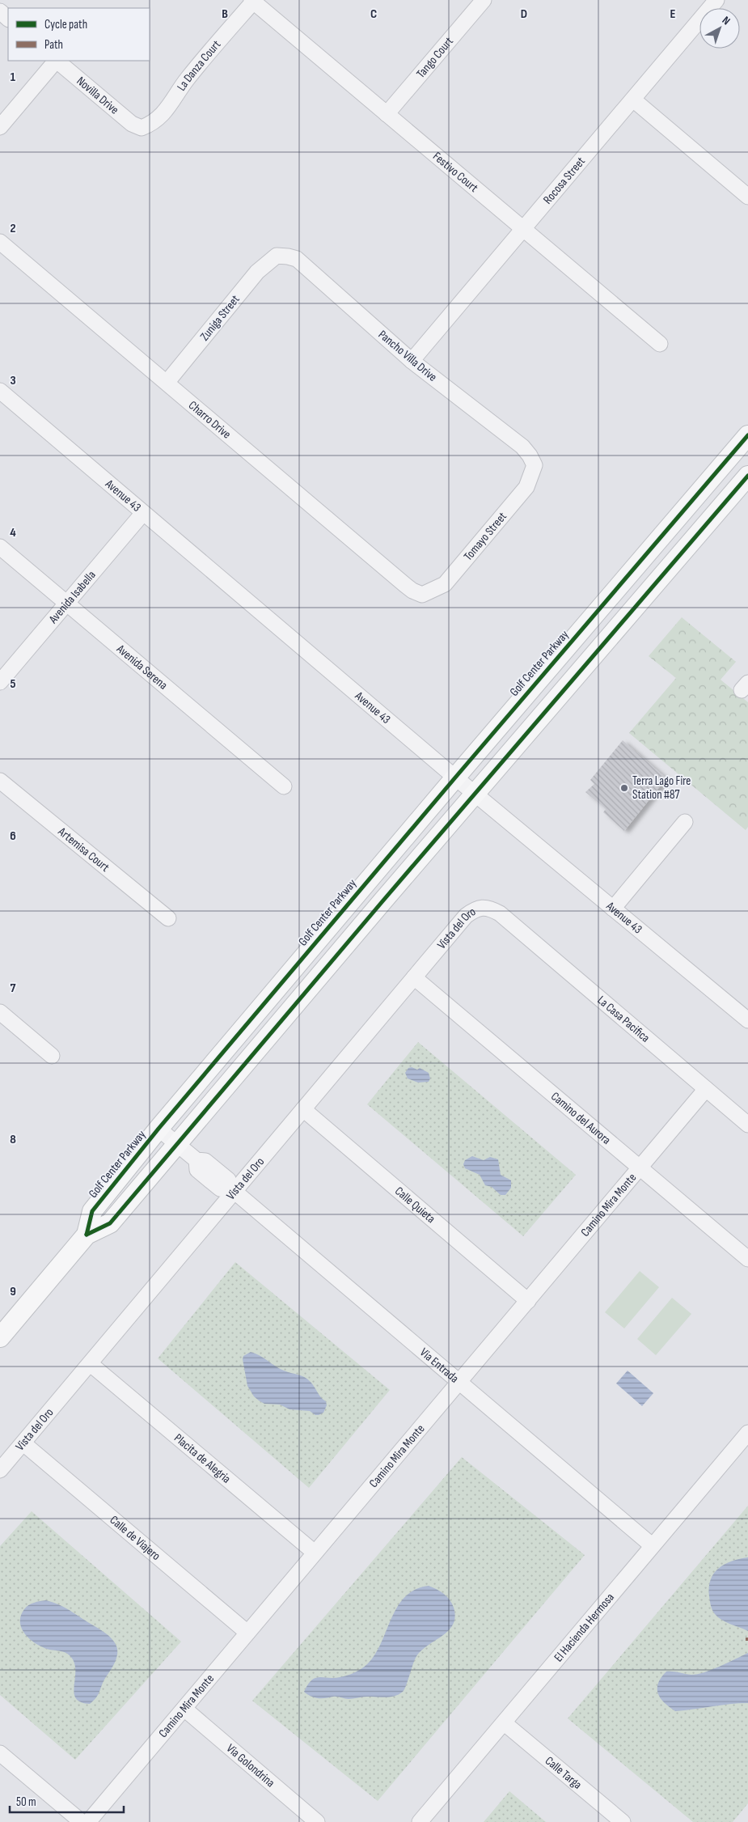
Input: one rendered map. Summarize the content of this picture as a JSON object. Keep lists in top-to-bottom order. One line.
{"streets":{"main road":["Golf Center Parkway"],"street":["Tango Court","La Danza Court","Novilla Drive","Festivo Court","Rocosa Street","Zuniga Street","Pancho Villa Drive","Charro Drive","Avenue 43","Tomayo Street","Avenida Isabella","Avenida Serena","Artemisa Court","Vista del Oro","La Casa Pacifica","Camino del Aurora","Calle Quieta","Camino Mira Monte","Via Entrada","Placita de Alegria","Calle de Viajero","El Hacienda Hermosa","Via Golondrina","Calle Targa"]},"crossings":[["Tango Court","Festivo Court"],["La Danza Court","Novilla Drive"],["La Danza Court","Festivo Court"],["Festivo Court","Rocosa Street"],["Rocosa Street","Pancho Villa Drive"],["Zuniga Street","Pancho Villa Drive"],["Zuniga Street","Charro Drive"],["Pancho Villa Drive","Tomayo Street"],["Charro Drive","Tomayo Street"],["Avenue 43","Avenida Isabella"],["Avenue 43","Golf Center Parkway"],["Avenida Isabella","Avenida Serena"],["Golf Center Parkway","Via Entrada"],["Vista del Oro","La Casa Pacifica"],["Vista del Oro","Camino del Aurora"],["Vista del Oro","Calle Quieta"],["Vista del Oro","Via Entrada"],["Vista del Oro","Placita de Alegria"],["Vista del Oro","Calle de Viajero"],["La Casa Pacifica","Camino Mira Monte"],["Camino del Aurora","Camino Mira Monte"],["Calle Quieta","Camino Mira Monte"],["Camino Mira Monte","Via Entrada"],["Camino Mira Monte","Placita de Alegria"],["Camino Mira Monte","Calle de Viajero"],["Camino Mira Monte","Via Golondrina"],["Via Entrada","El Hacienda Hermosa"],["El Hacienda Hermosa","Calle Targa"]],"places":["Terra Lago Fire Station #87"],"legend":["Cycle path","Path"],"scale_bar":"50 m","north":"top right","grid":{"columns":["B","C","D","E"],"rows":["1","2","3","4","5","6","7","8","9"]}}
